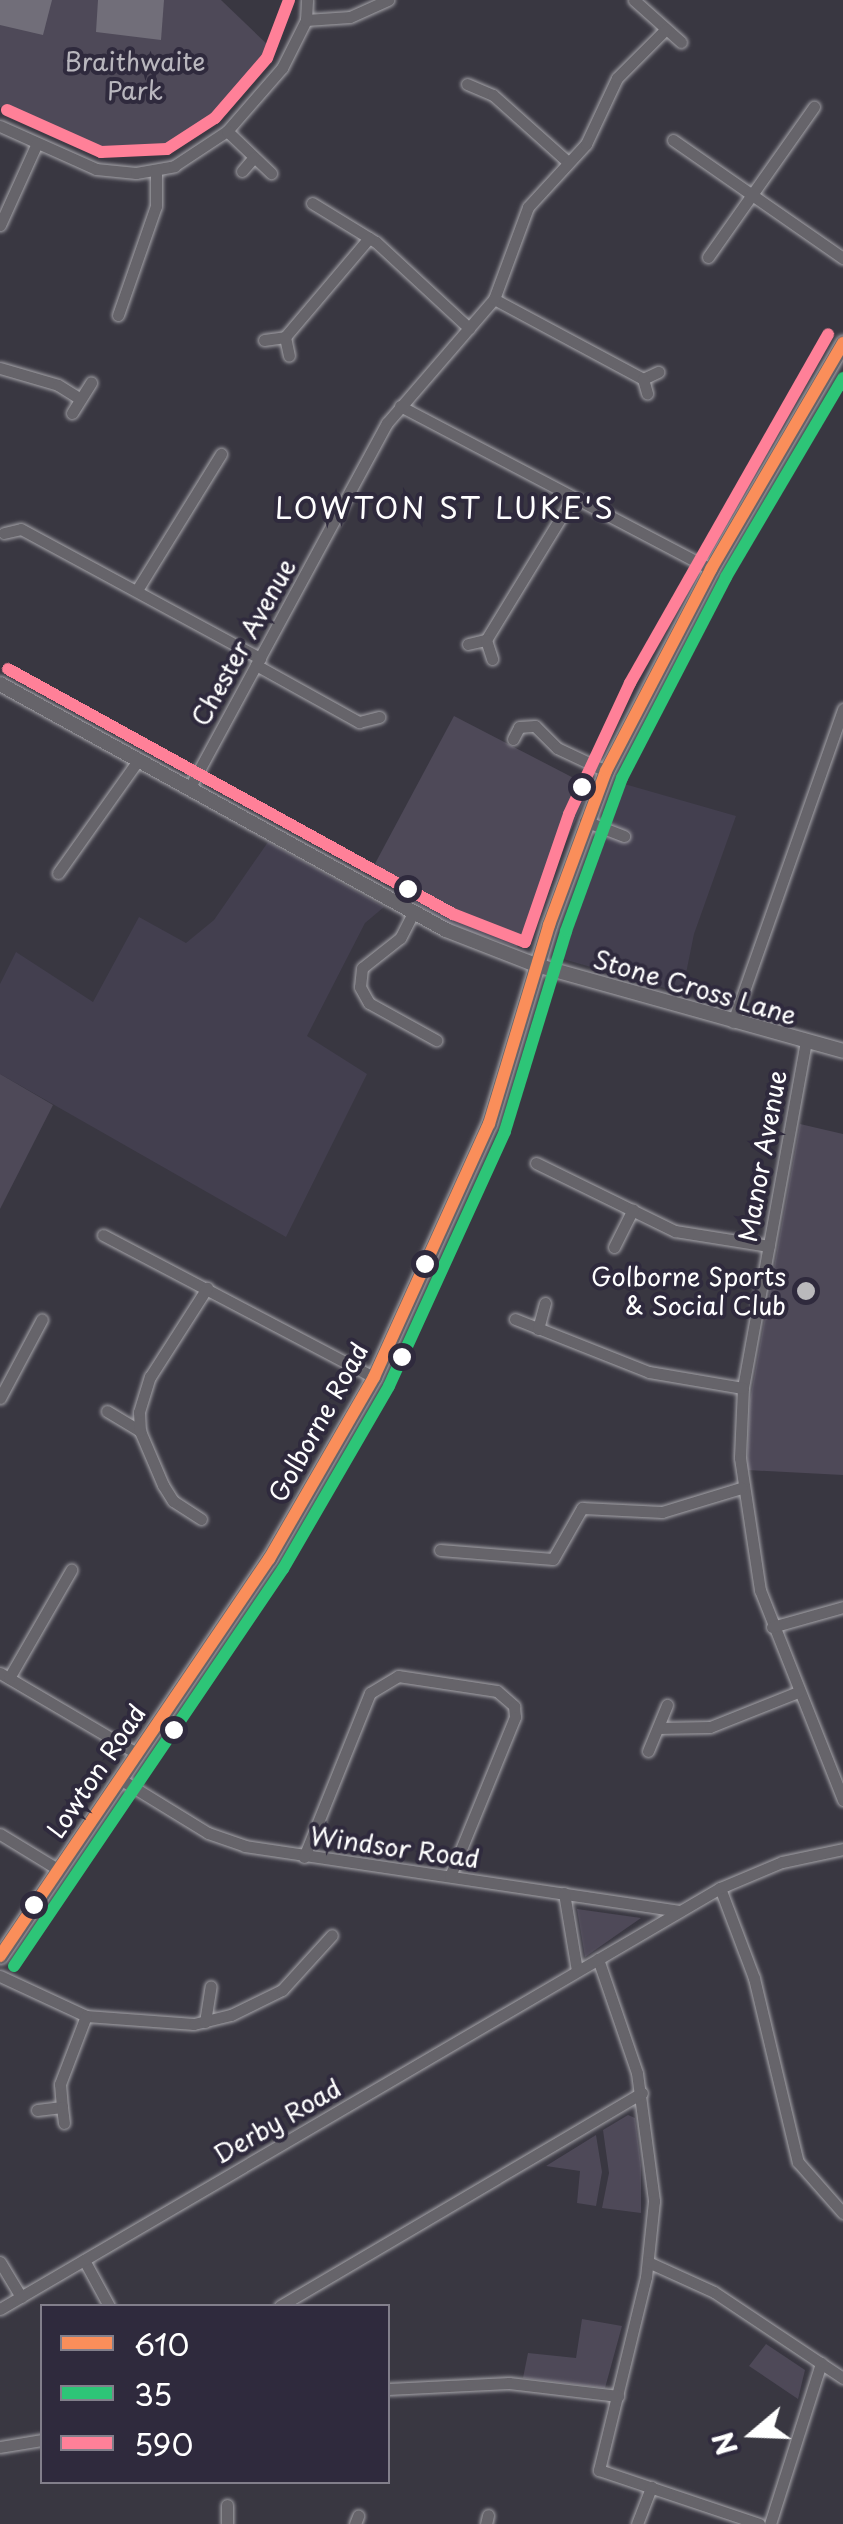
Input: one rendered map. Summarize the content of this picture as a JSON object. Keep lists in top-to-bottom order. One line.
{"streets":{"main road":["Golborne Road","Lowton Road"],"street":["Chester Avenue","Stone Cross Lane","Manor Avenue","Windsor Road","Derby Road"]},"crossings":[["Chester Avenue","Stone Cross Lane"],["Stone Cross Lane","Manor Avenue"],["Stone Cross Lane","Golborne Road"],["Golborne Road","Lowton Road"],["Lowton Road","Windsor Road"],["Windsor Road","Derby Road"]],"districts":["LOWTON ST LUKE'S"],"parks":["Braithwaite Park"],"places":["Golborne Sports & Social Club"],"lines":["transit line 590","transit line 610","transit line 35"],"legend":["610","35","590"],"north":"left"}
